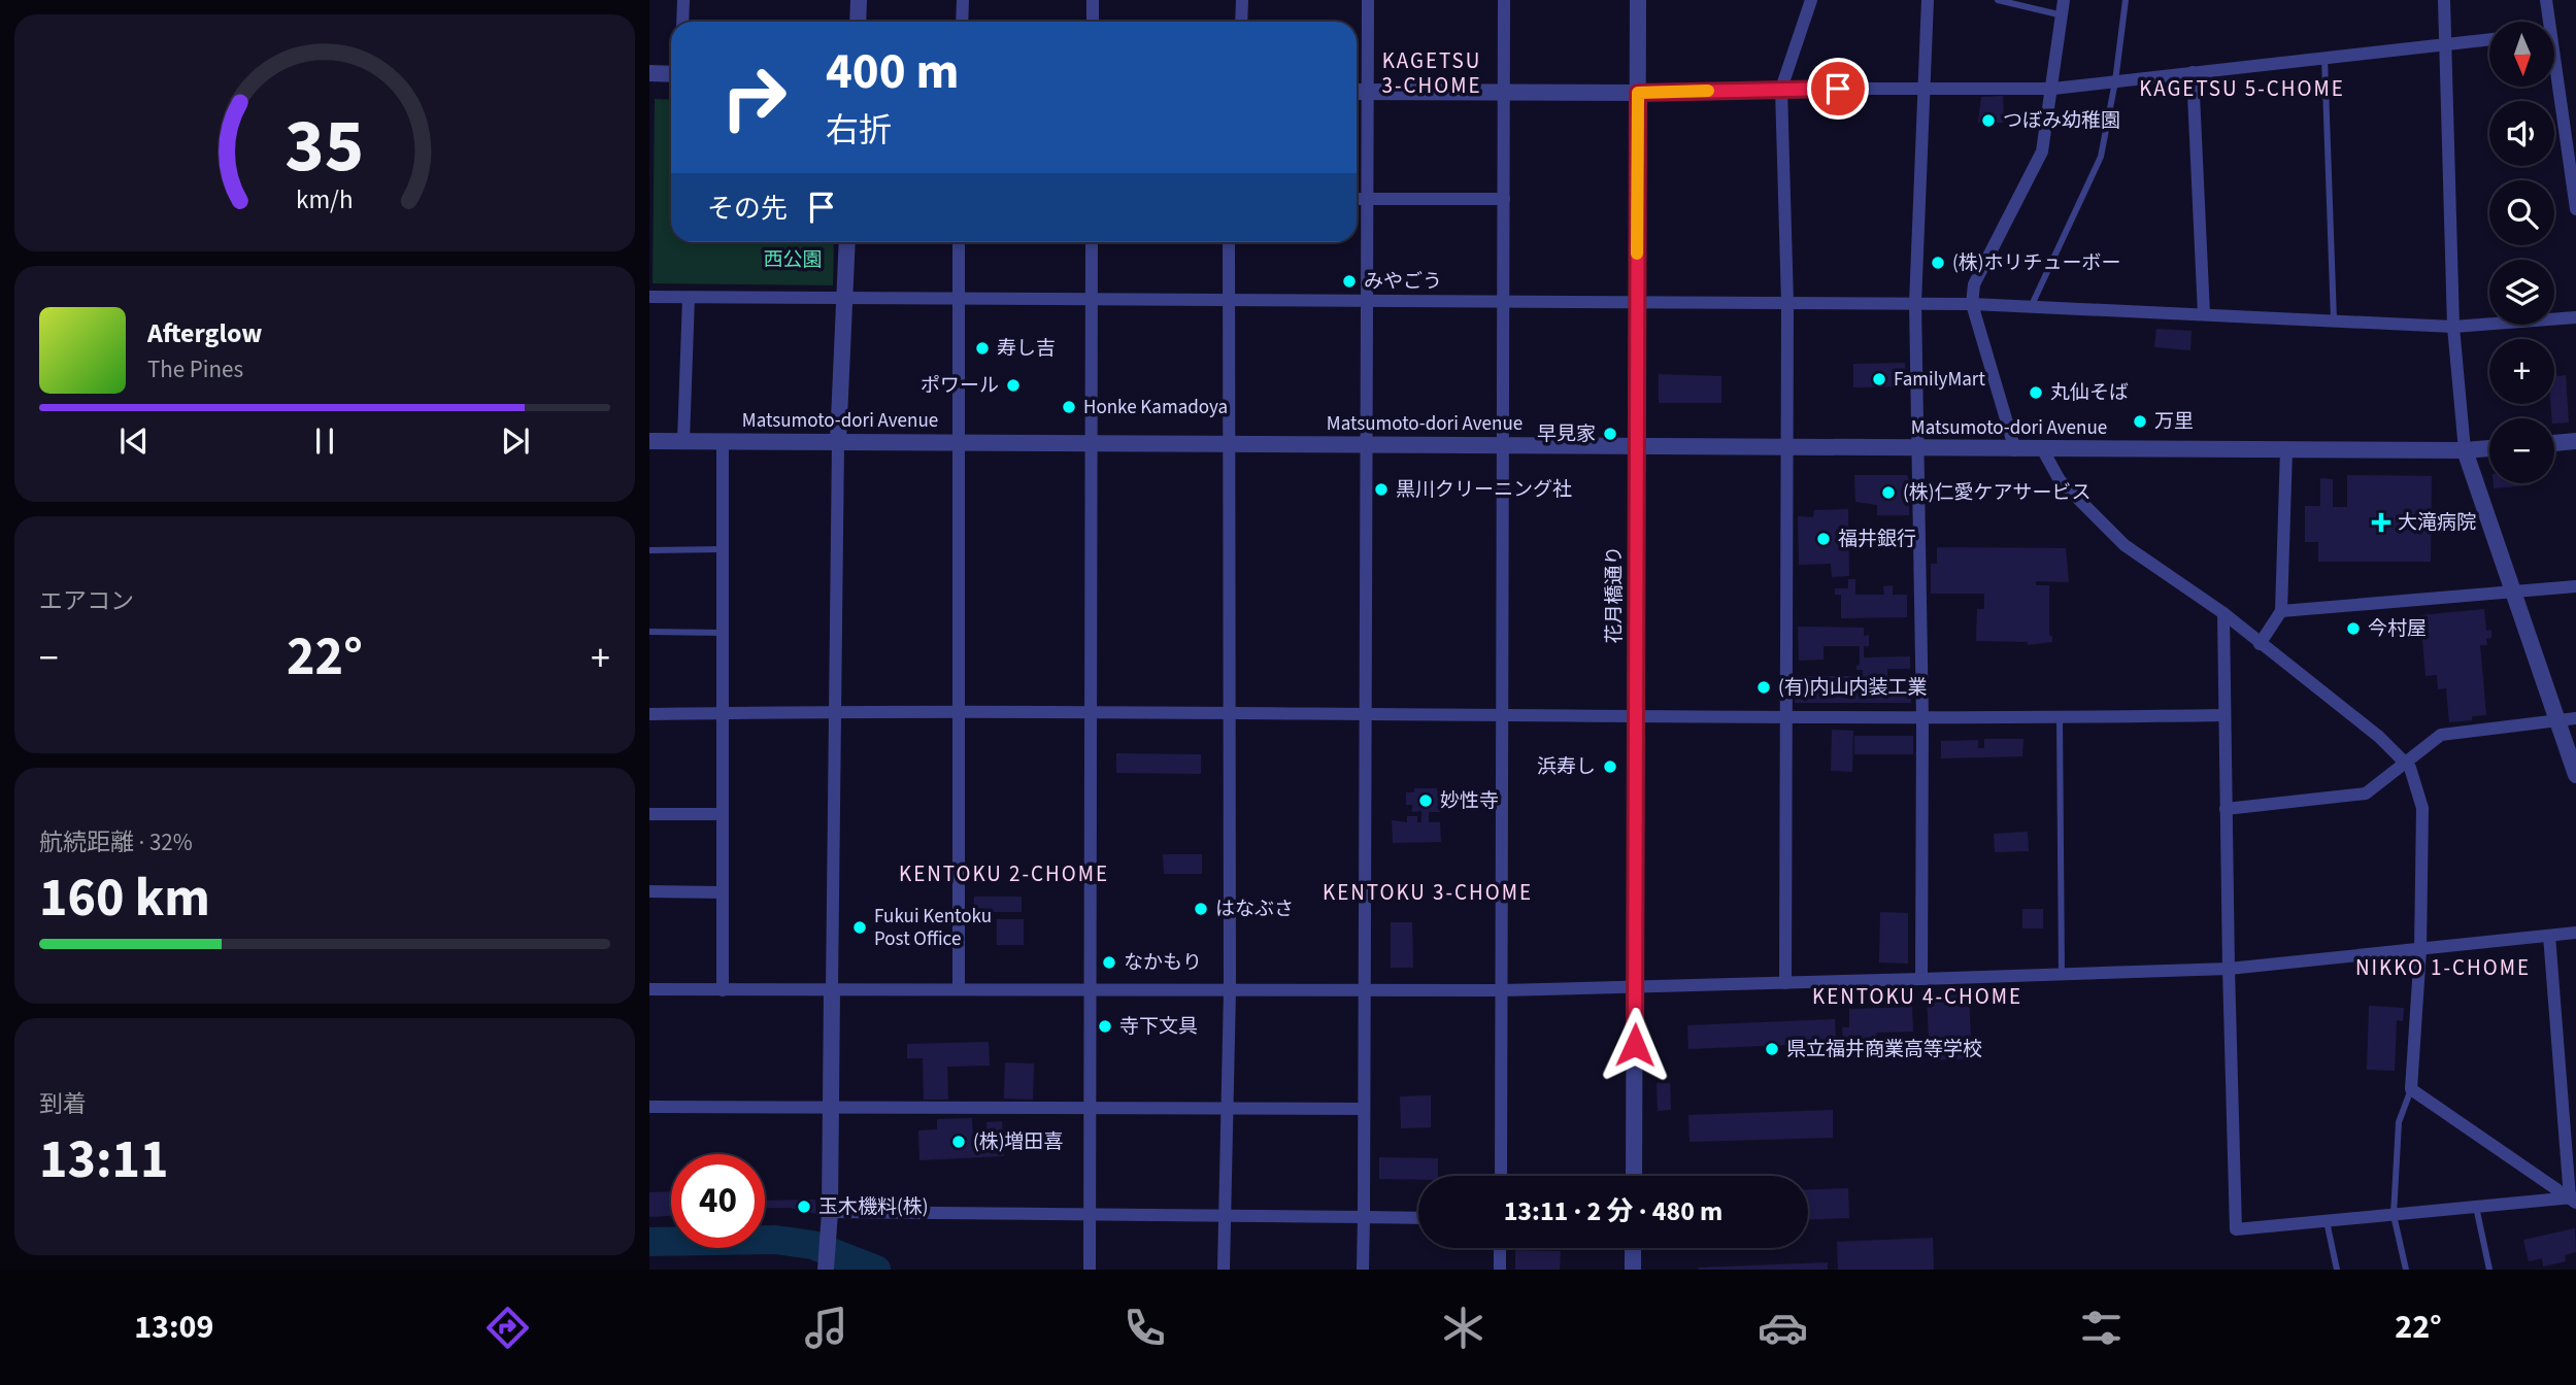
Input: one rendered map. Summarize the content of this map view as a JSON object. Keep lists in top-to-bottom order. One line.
{"streets":{"street":["Matsumoto-dori Avenue","花月橋通り"]},"crossings":[["Matsumoto-dori Avenue","花月橋通り"]],"districts":["KAGETSU 3-CHOME","KAGETSU 5-CHOME","KENTOKU 2-CHOME","KENTOKU 3-CHOME","NIKKO 1-CHOME","KENTOKU 4-CHOME"],"parks":["西公園"],"places":{"other":["つぼみ幼稚園","(株)ホリチューボー","みやごう","寿し吉","FamilyMart","ポワール","丸仙そば","Honke Kamadoya","万里","早見家","黒川クリーニング社","(株)仁愛ケアサービス","福井銀行","今村屋","(有)内山内装工業","浜寿し","妙性寺","はなぶさ","Fukui Kentoku Post Office","なかもり","寺下文具","県立福井商業高等学校","(株)増田喜","玉木機料(株)"],"health":["大滝病院"]},"north":"bottom","page":{"map_buttons":["+","−"],"turn":["400 m","右折"],"then":"その先","song":["Afterglow","The Pines"],"tile":["エアコン",["航続距離 · 32%","160 km"],["到着","13:11"]],"heat":["−","22°","+"],"limit":"40","trip":"13:11 · 2 分 · 480 m","tabs":["13:09","22°"],"gauge":["35","km/h"]}}
